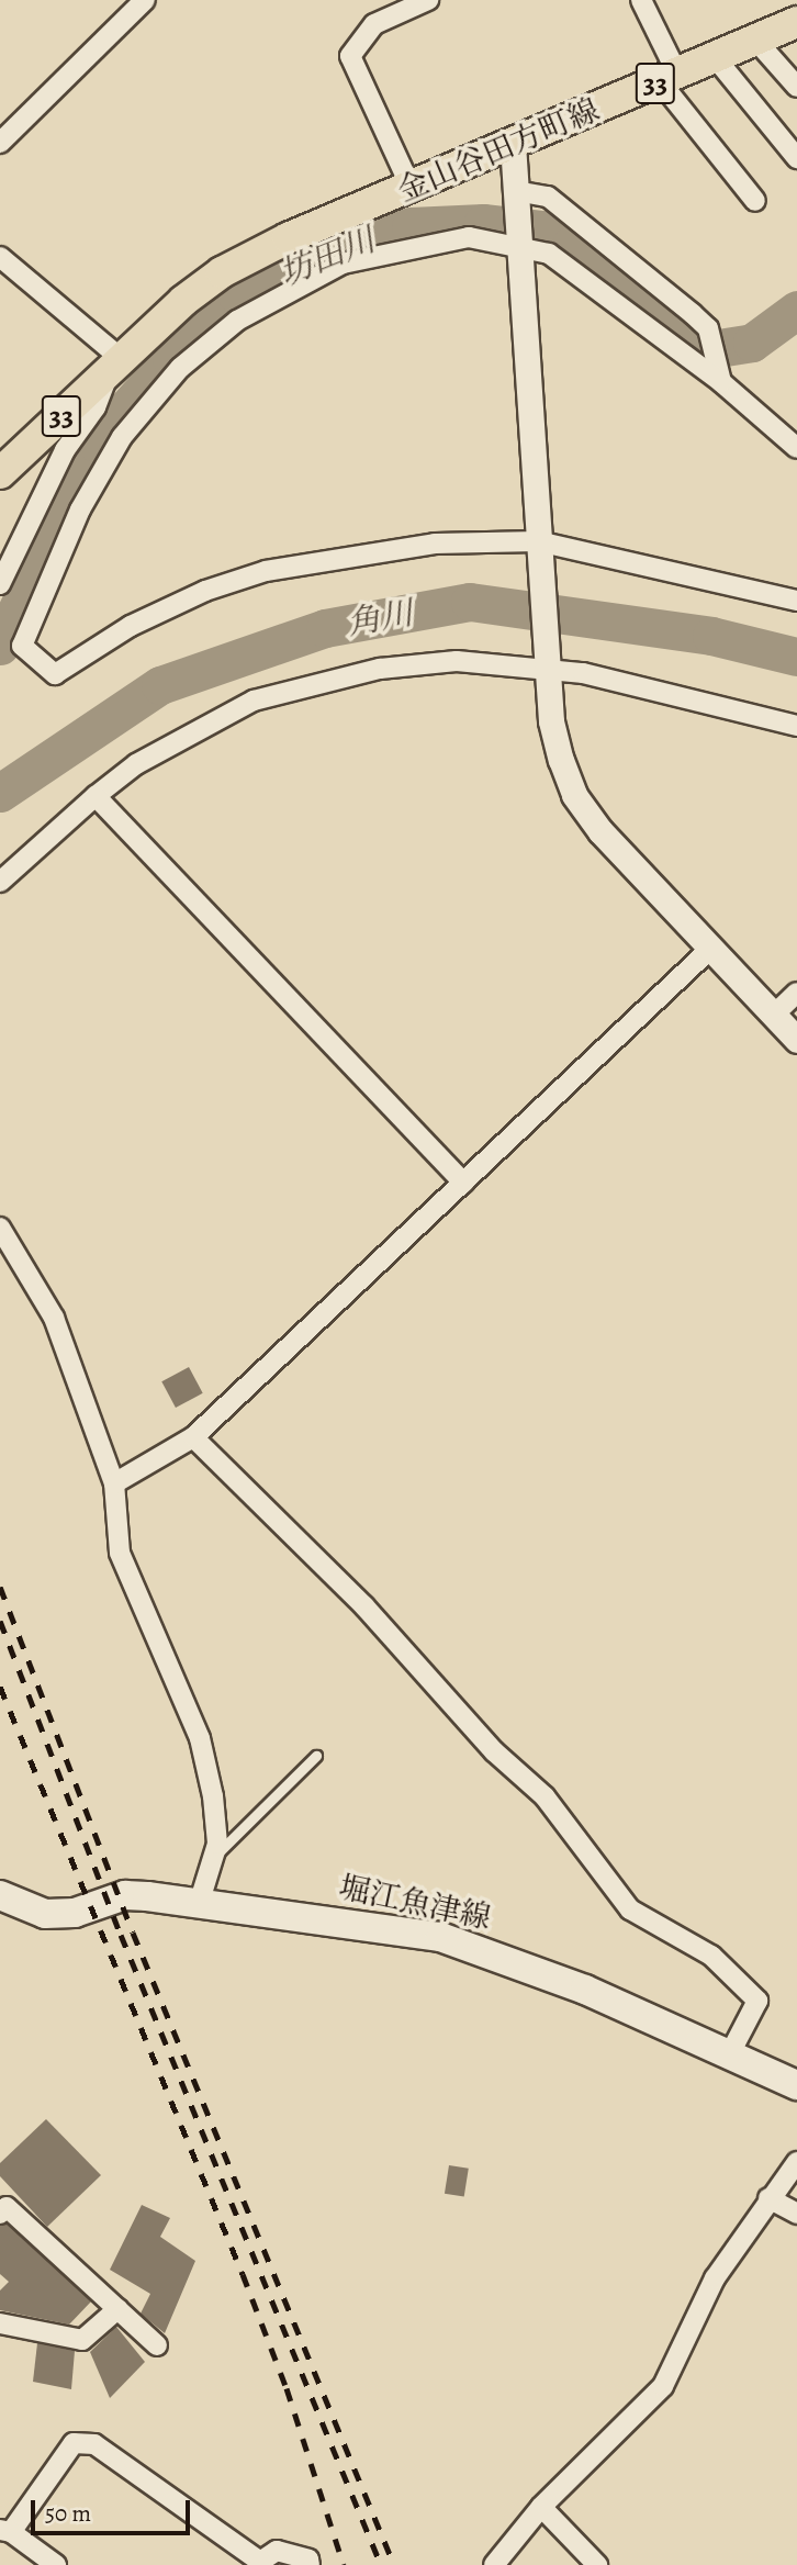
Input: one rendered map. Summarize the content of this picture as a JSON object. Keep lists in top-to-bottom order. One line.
{"streets":{"main road":["33","金山谷田方町線","堀江魚津線"]},"water":["坊田川","角川"],"scale_bar":"50 m"}
